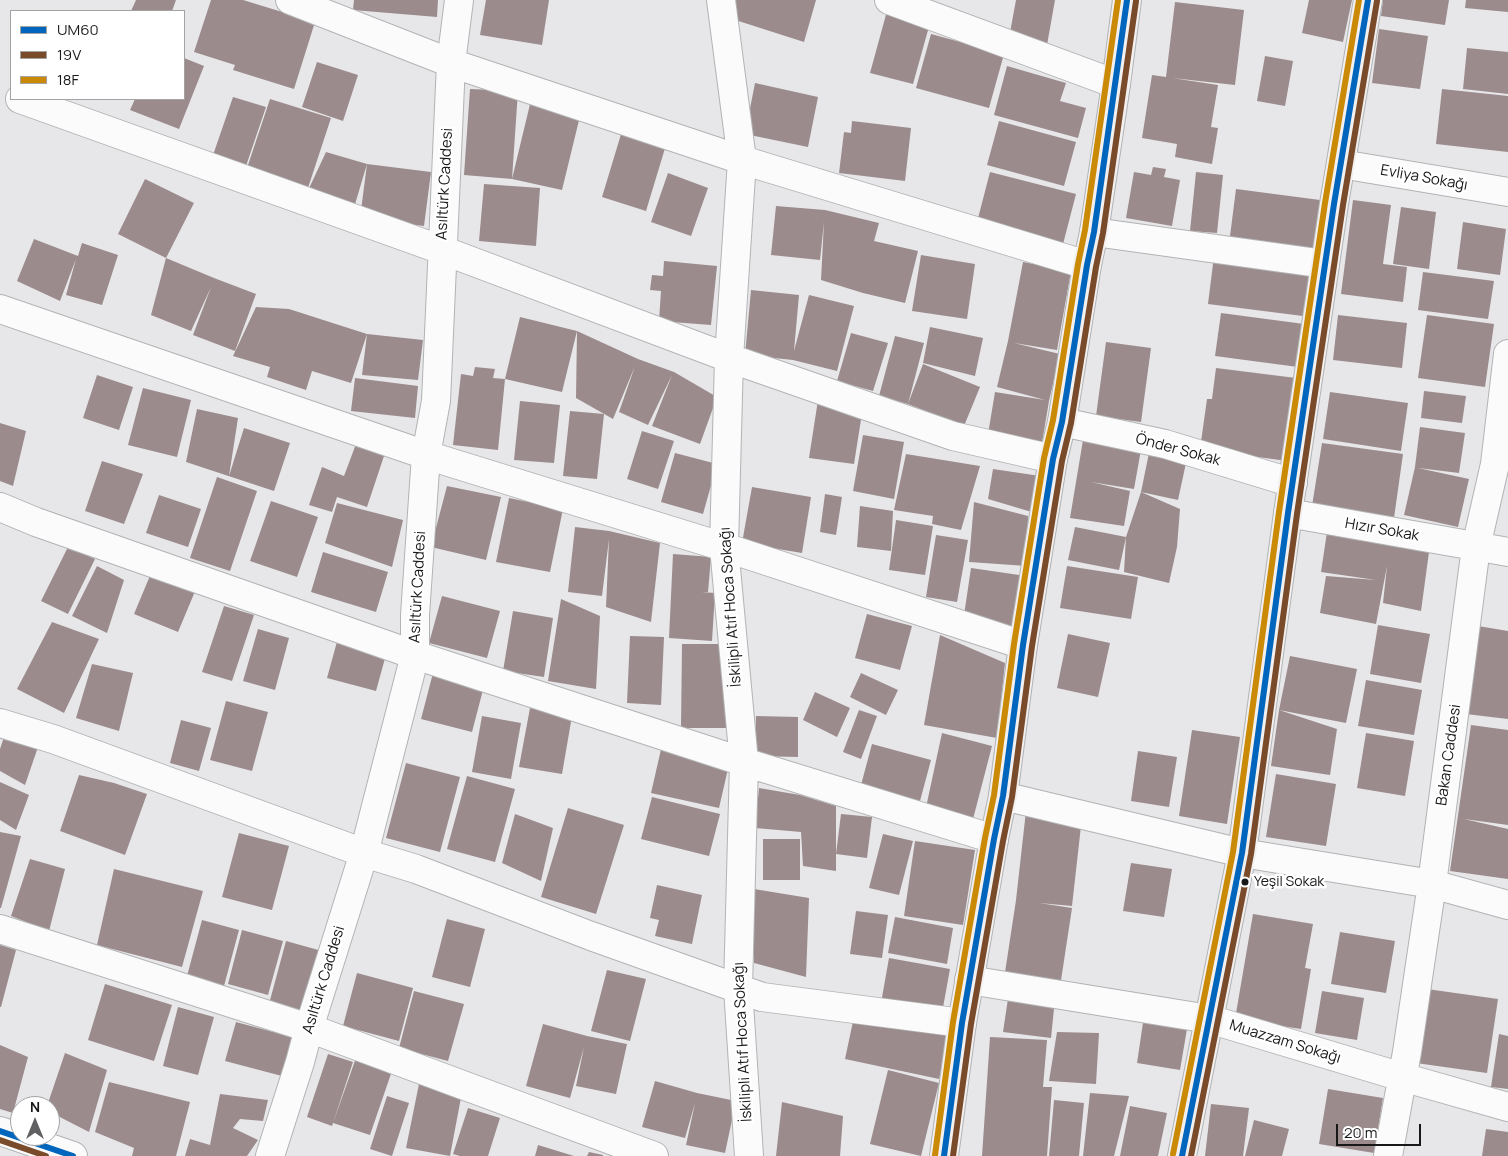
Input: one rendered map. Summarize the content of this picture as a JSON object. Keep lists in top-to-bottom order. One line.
{"streets":{"street":["Evliya Sokağı","Asıltürk Caddesi","Önder Sokak","Hızır Sokak","İskilipli Atıf Hoca Sokağı","Bakan Caddesi","Muazzam Sokağı"]},"crossings":[["Hızır Sokak","Bakan Caddesi"],["Bakan Caddesi","Muazzam Sokağı"]],"places":["Yeşil Sokak"],"lines":["transit line UM60","transit line 18F","transit line 19V"],"legend":["UM60","19V","18F"],"scale_bar":"20 m","north":"top"}
